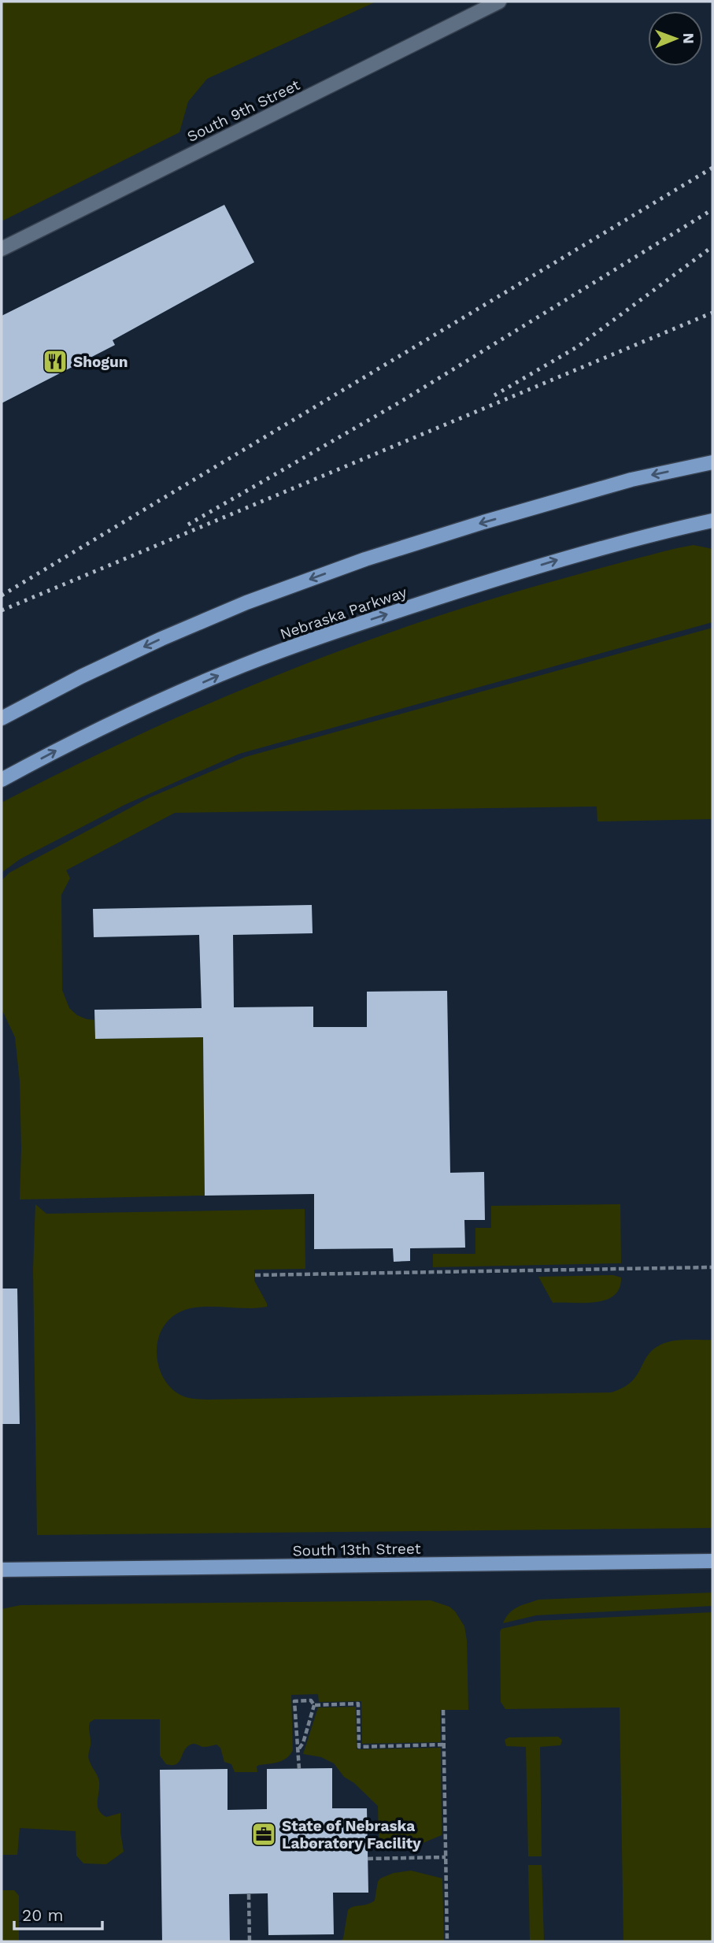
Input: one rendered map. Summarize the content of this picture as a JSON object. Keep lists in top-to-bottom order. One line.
{"streets":{"main road":["Nebraska Parkway","South 13th Street"],"street":["South 9th Street"]},"places":{"restaurant":["Shogun"],"office":["State of Nebraska Laboratory Facility"]},"scale_bar":"20 m","north":"right"}
